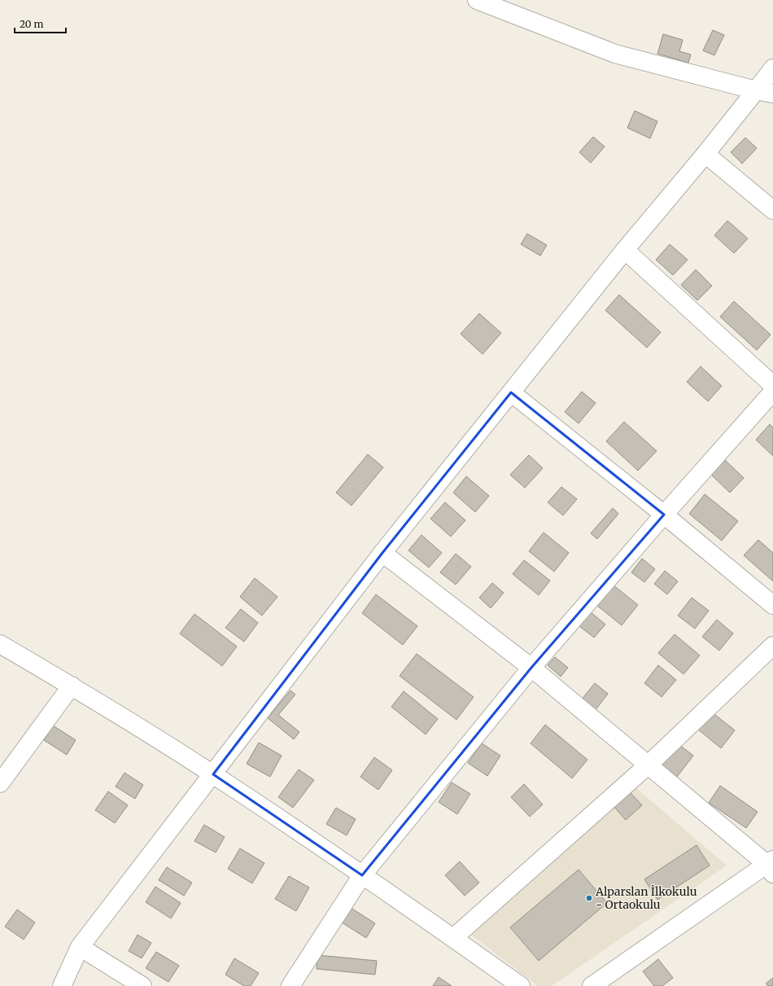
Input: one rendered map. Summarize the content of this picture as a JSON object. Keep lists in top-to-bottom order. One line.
{"places":["Alparslan İlkokulu - Ortaokulu"],"scale_bar":"20 m"}
